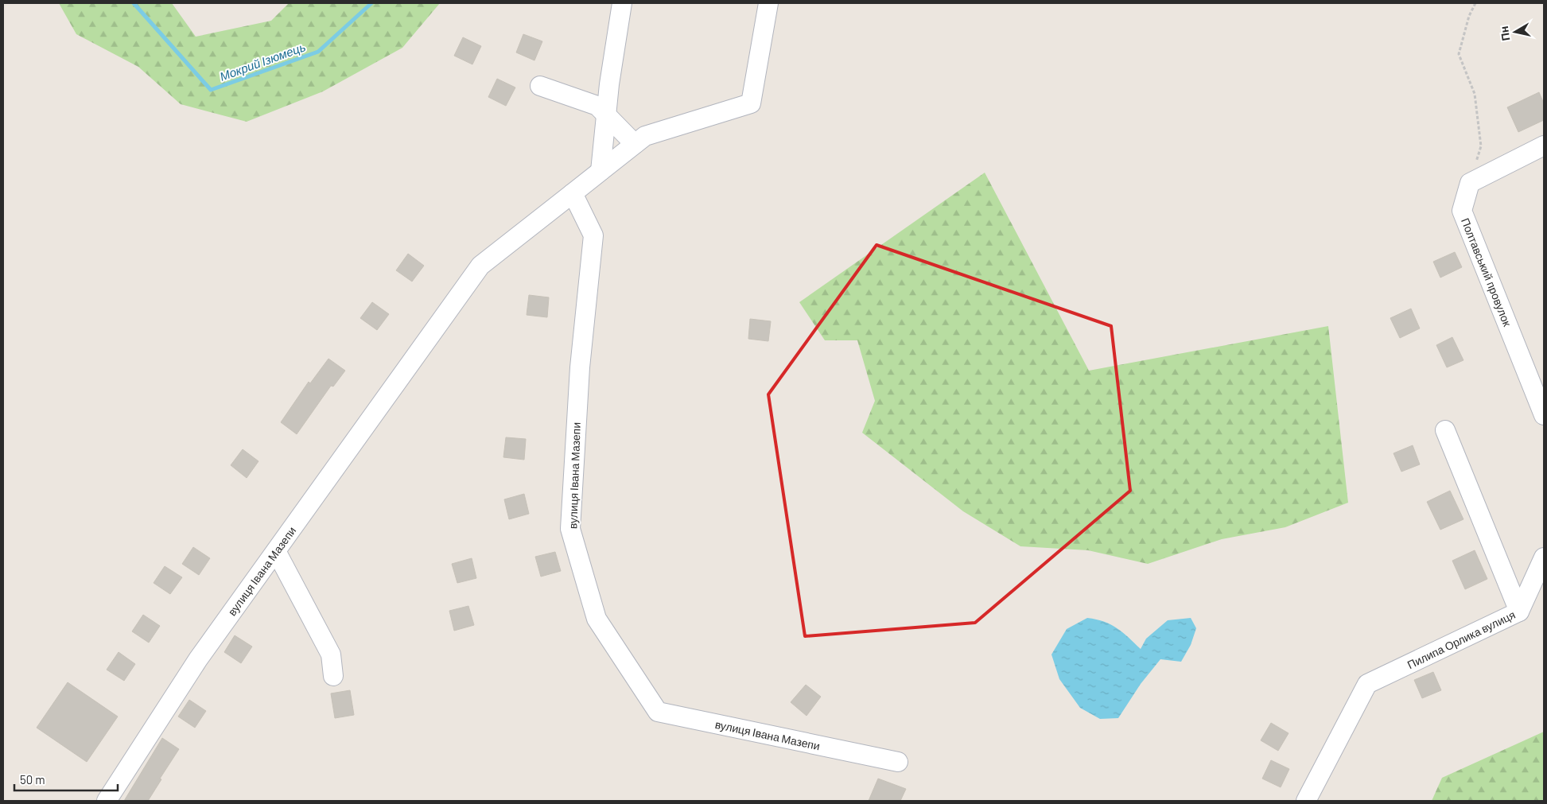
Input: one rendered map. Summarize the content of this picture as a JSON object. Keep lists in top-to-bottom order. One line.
{"streets":{"street":["Полтавський провулок","вулиця Івана Мазепи","Пилипа Орлика вулиця"]},"water":["Мокрий Ізюмець"],"scale_bar":"50 m","north":"left"}
